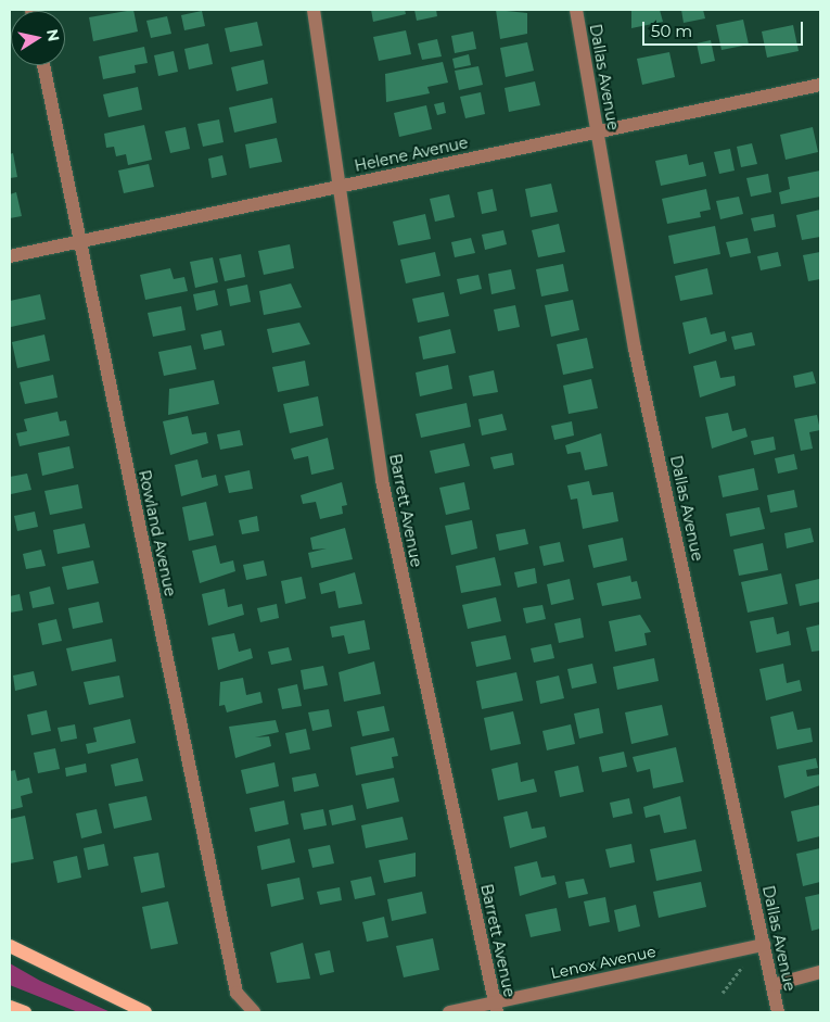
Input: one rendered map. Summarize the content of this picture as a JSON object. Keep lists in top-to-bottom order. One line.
{"streets":{"street":["Dallas Avenue","Helene Avenue","Barrett Avenue","Rowland Avenue","Lenox Avenue"]},"crossings":[["Dallas Avenue","Helene Avenue"],["Dallas Avenue","Lenox Avenue"],["Helene Avenue","Barrett Avenue"],["Helene Avenue","Rowland Avenue"],["Barrett Avenue","Lenox Avenue"]],"scale_bar":"50 m","north":"right"}
